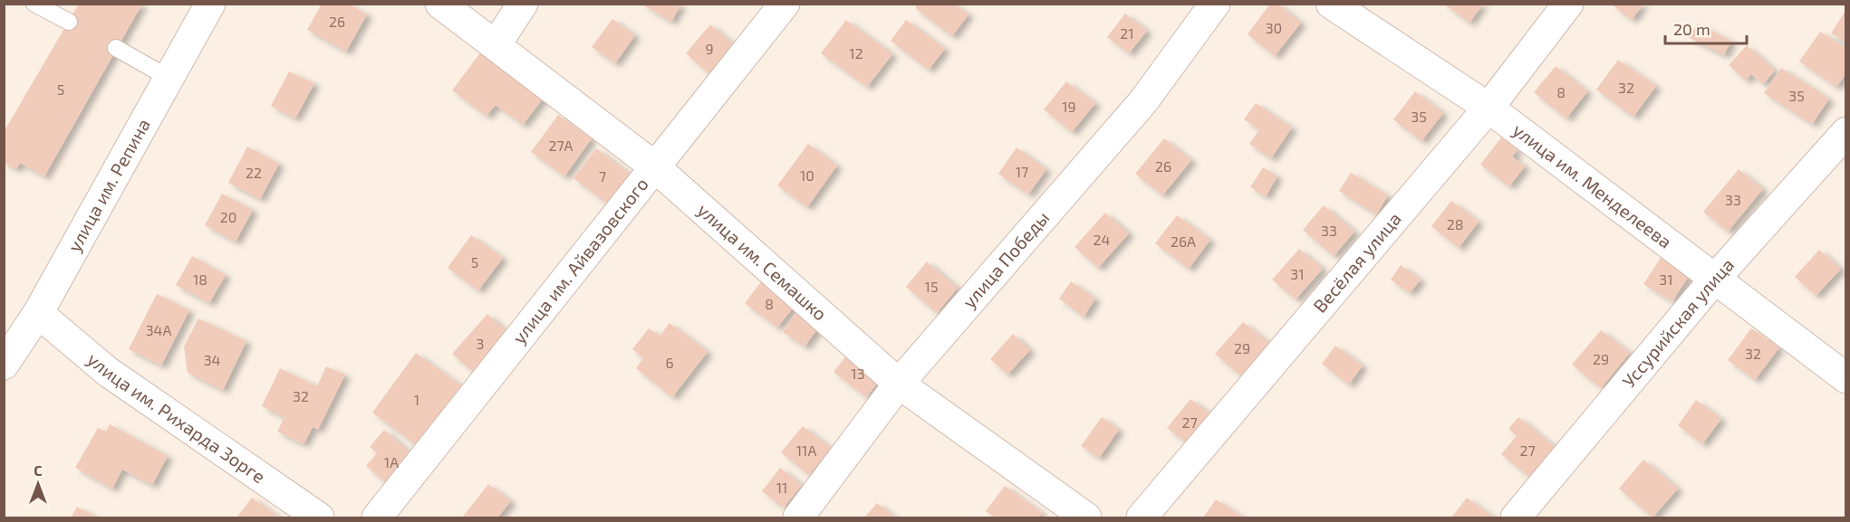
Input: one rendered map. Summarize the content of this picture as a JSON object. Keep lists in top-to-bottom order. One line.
{"streets":{"street":["улица им. Репина","улица им. Менделеева","улица им. Айвазовского","улица Победы","улица им. Семашко","Весёлая улица","Уссурийская улица","улица им. Рихарда Зорге"]},"crossings":[["улица им. Репина","улица им. Рихарда Зорге"],["улица им. Менделеева","Весёлая улица"],["улица им. Менделеева","Уссурийская улица"],["улица им. Айвазовского","улица им. Семашко"],["улица Победы","улица им. Семашко"]],"house_numbers":["26","30","21","9","12","32","5","8","35","19","35","27А","26","17","22","10","7","33","20","28","33","24","26А","5","31","18","31","15","8","34А","3","29","32","29","34","6","13","32","1","27","11А","27","1А","11"],"scale_bar":"20 m","north":"top"}
